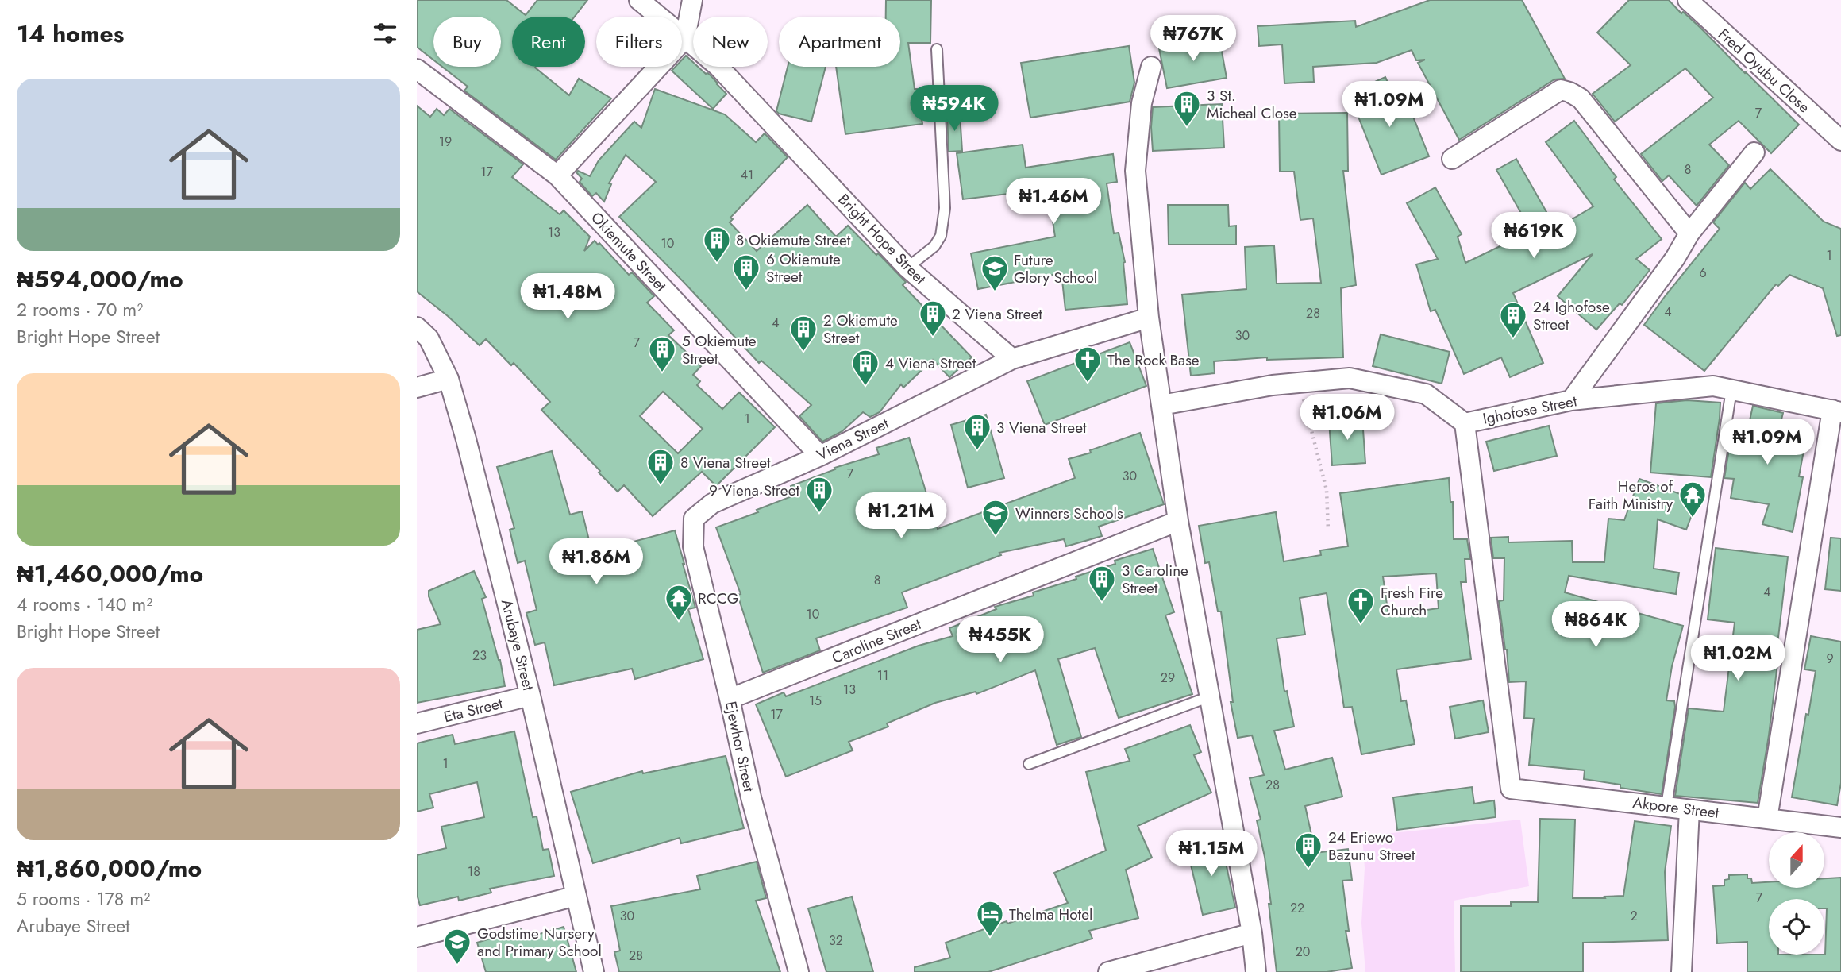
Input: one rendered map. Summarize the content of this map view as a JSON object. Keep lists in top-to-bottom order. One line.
{"streets":{"street":["Fred Oyubu Close","Bright Hope Street","Okiemute Street","Ighofose Street","Viena Street","Caroline Street","Arubaye Street","Eta Street","Ejewhor Street","Akpore Street"]},"crossings":[["Bright Hope Street","Viena Street"],["Okiemute Street","Viena Street"],["Ighofose Street","Akpore Street"],["Viena Street","Ejewhor Street"],["Caroline Street","Ejewhor Street"],["Arubaye Street","Eta Street"]],"places":{"building":["3 St. Micheal Close","8 Okiemute Street","6 Okiemute Street","2 Viena Street","24 Ighofose Street","2 Okiemute Street","5 Okiemute Street","4 Viena Street","3 Viena Street","8 Viena Street","9 Viena Street","3 Caroline Street","24 Eriewo Bazunu Street"],"school or university":["Future Glory School","Winners Schools","Godstime Nursery and Primary School"],"church":["The Rock Base","Fresh Fire Church"],"temple":["Heros of Faith Ministry","RCCG"],"hotel":["Thelma Hotel"]},"house_numbers":["7","19","8","17","41","13","10","1","6","4","28","4","30","7","1","7","30","8","4","10","23","9","11","29","13","15","17","1","28","18","7","22","30","2","32","20","28"],"north":"top","page":{"heading":"14 homes","price":["₦767K","₦1.09M","₦594K","₦1.46M","₦619K","₦1.48M","₦1.06M","₦1.09M","₦1.21M","₦1.86M","₦864K","₦455K","₦1.02M","₦1.15M"],"chip":["Buy","Rent","Filters","New","Apartment"],"list":[{"name":"₦594,000/mo","note":"2 rooms · 70 m² · Bright Hope Street"},{"name":"₦1,460,000/mo","note":"4 rooms · 140 m² · Bright Hope Street"},{"name":"₦1,860,000/mo","note":"5 rooms · 178 m² · Arubaye Street"}]}}
